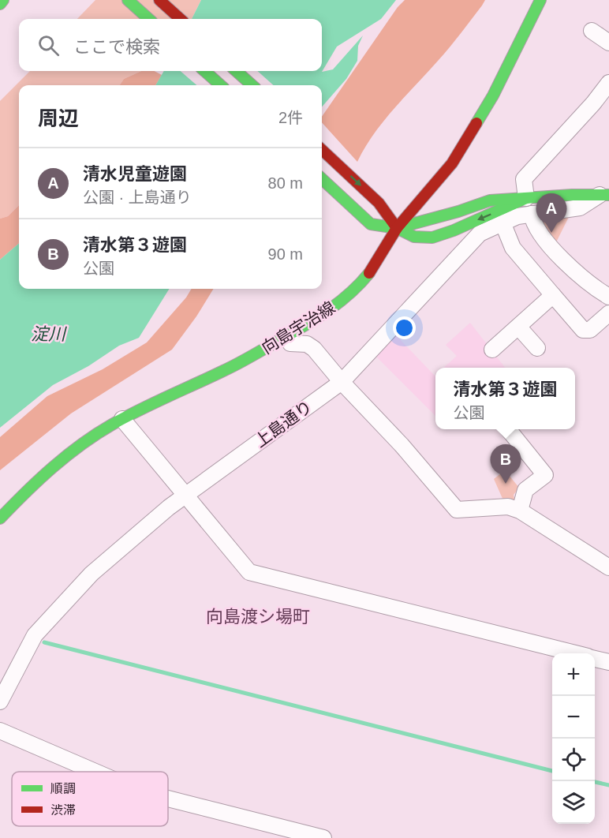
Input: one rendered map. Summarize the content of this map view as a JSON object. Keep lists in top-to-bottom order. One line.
{"streets":{"main road":["向島宇治線"],"street":["上島通り"]},"districts":["向島渡シ場町"],"water":["淀川"],"legend":["順調","渋滞"],"page":{"search":"ここで検索","heading":["周辺","2件"],"list":[{"mark":"A","name":"清水児童遊園","note":"公園 · 上島通り","value":"80 m"},{"mark":"B","name":"清水第３遊園","note":"公園","value":"90 m"}],"pins":["A","B"],"popup":["清水第３遊園","公園"],"map_buttons":["+","−"]}}
